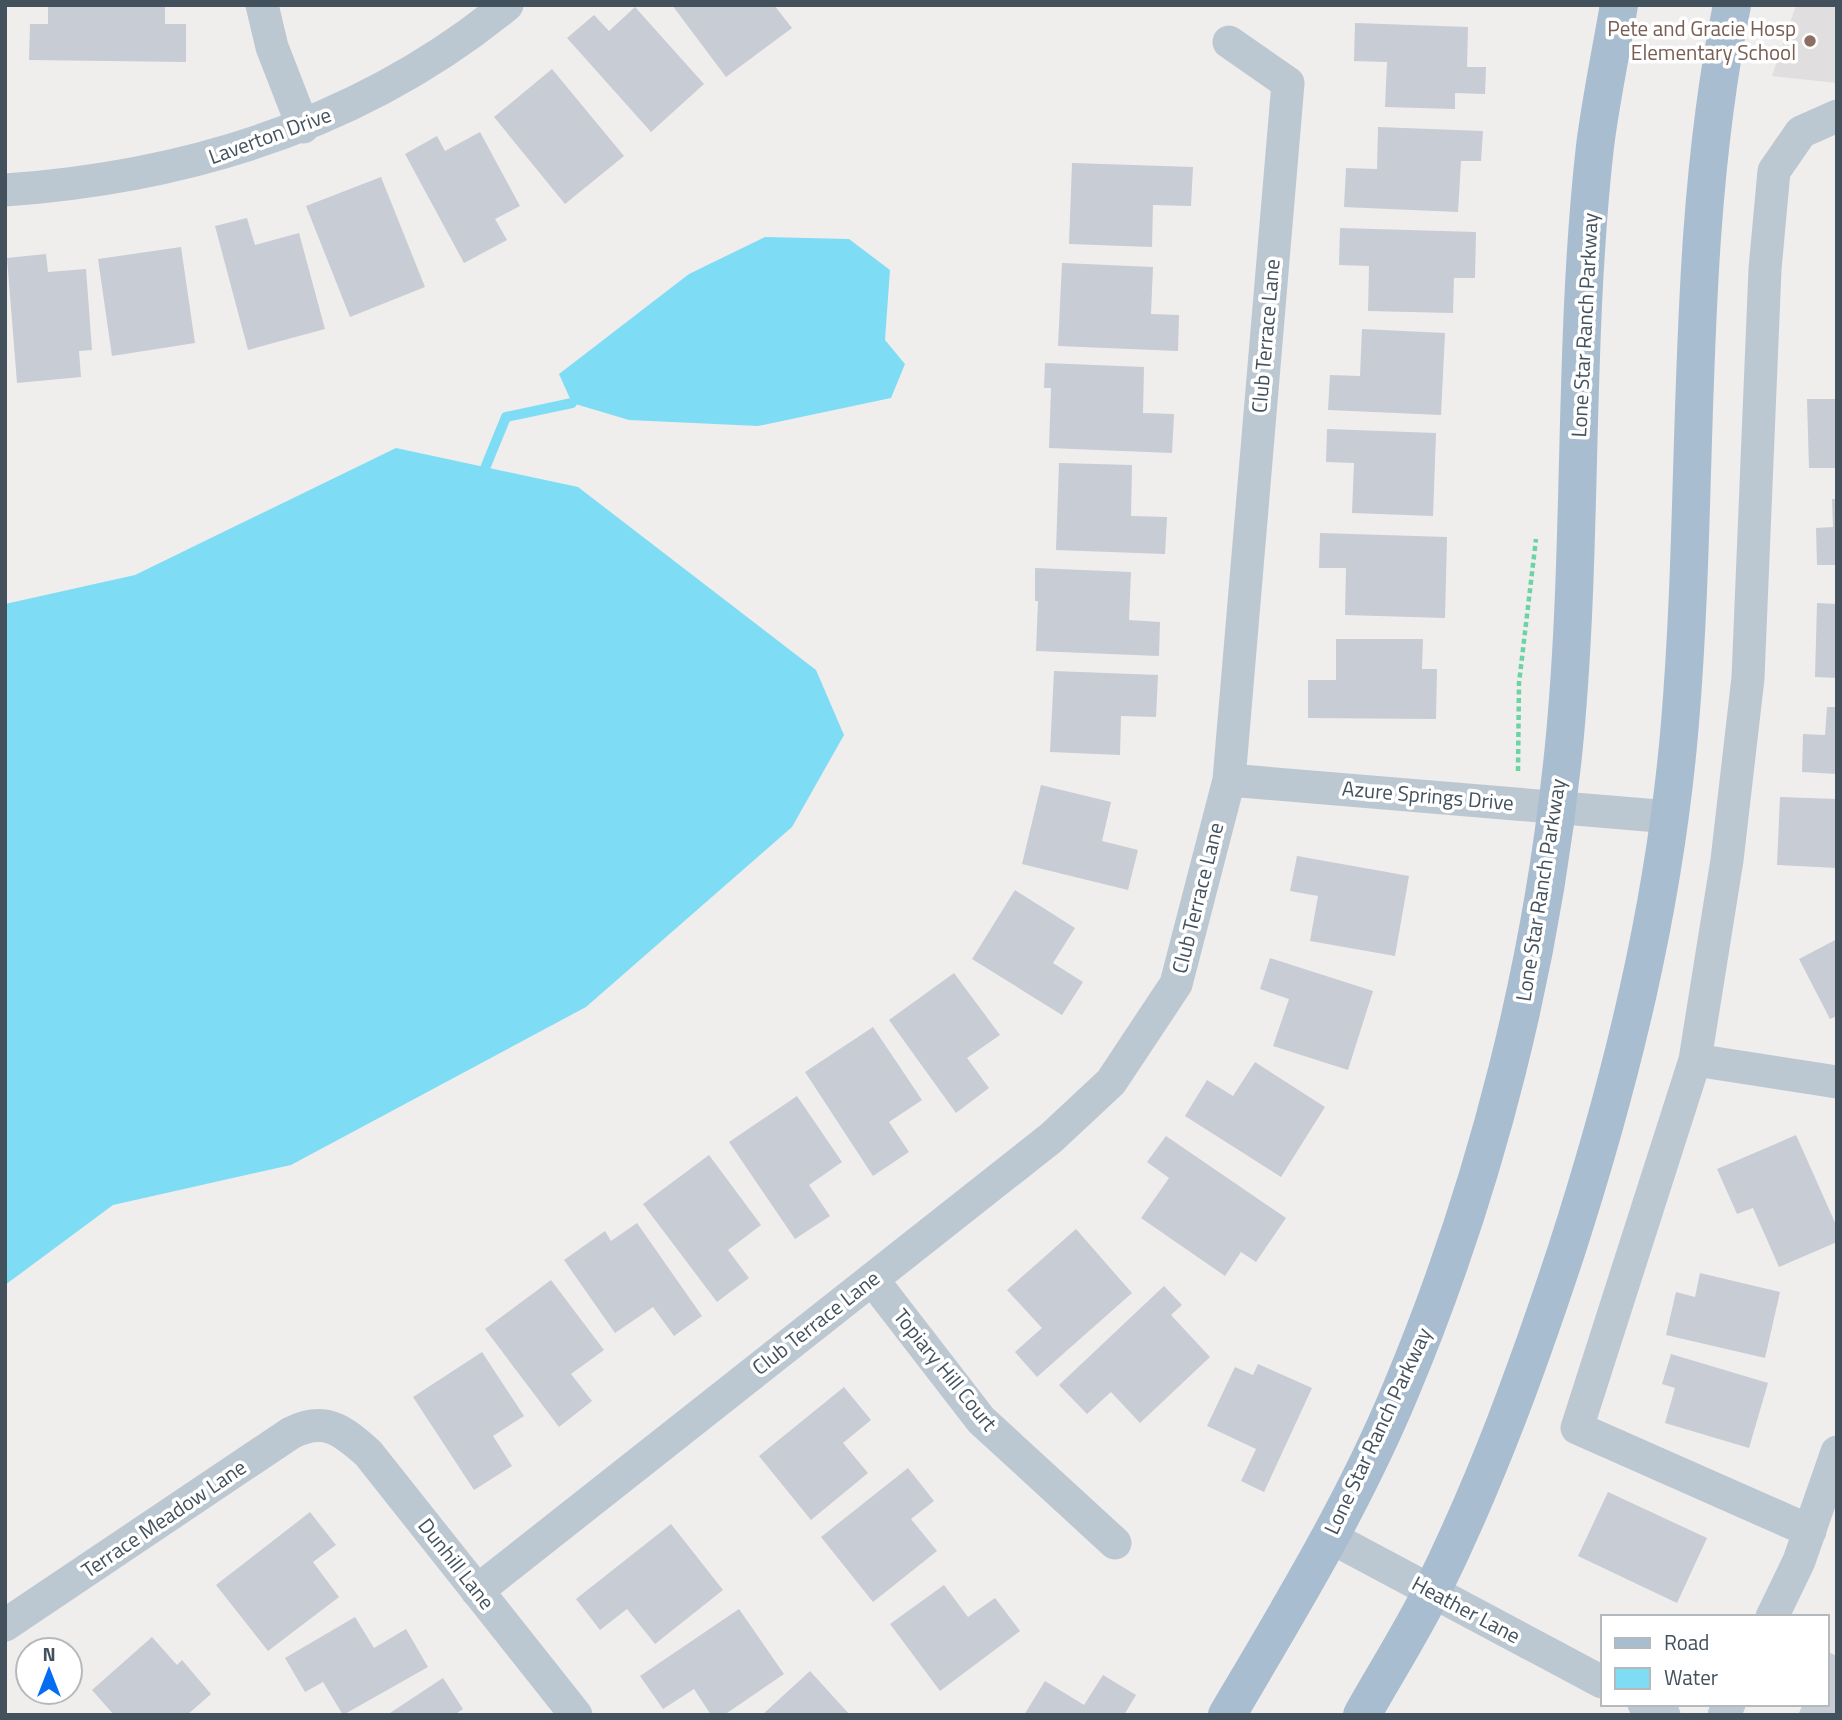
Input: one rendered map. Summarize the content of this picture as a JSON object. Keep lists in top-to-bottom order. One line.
{"streets":{"main road":["Lone Star Ranch Parkway"],"street":["Laverton Drive","Club Terrace Lane","Azure Springs Drive","Topiary Hill Court","Terrace Meadow Lane","Dunhill Lane","Heather Lane"]},"crossings":[["Lone Star Ranch Parkway","Azure Springs Drive"],["Lone Star Ranch Parkway","Heather Lane"],["Club Terrace Lane","Azure Springs Drive"],["Club Terrace Lane","Topiary Hill Court"],["Club Terrace Lane","Dunhill Lane"],["Terrace Meadow Lane","Dunhill Lane"]],"places":["Pete and Gracie Hosp Elementary School"],"legend":["Road","Water"],"north":"top"}
